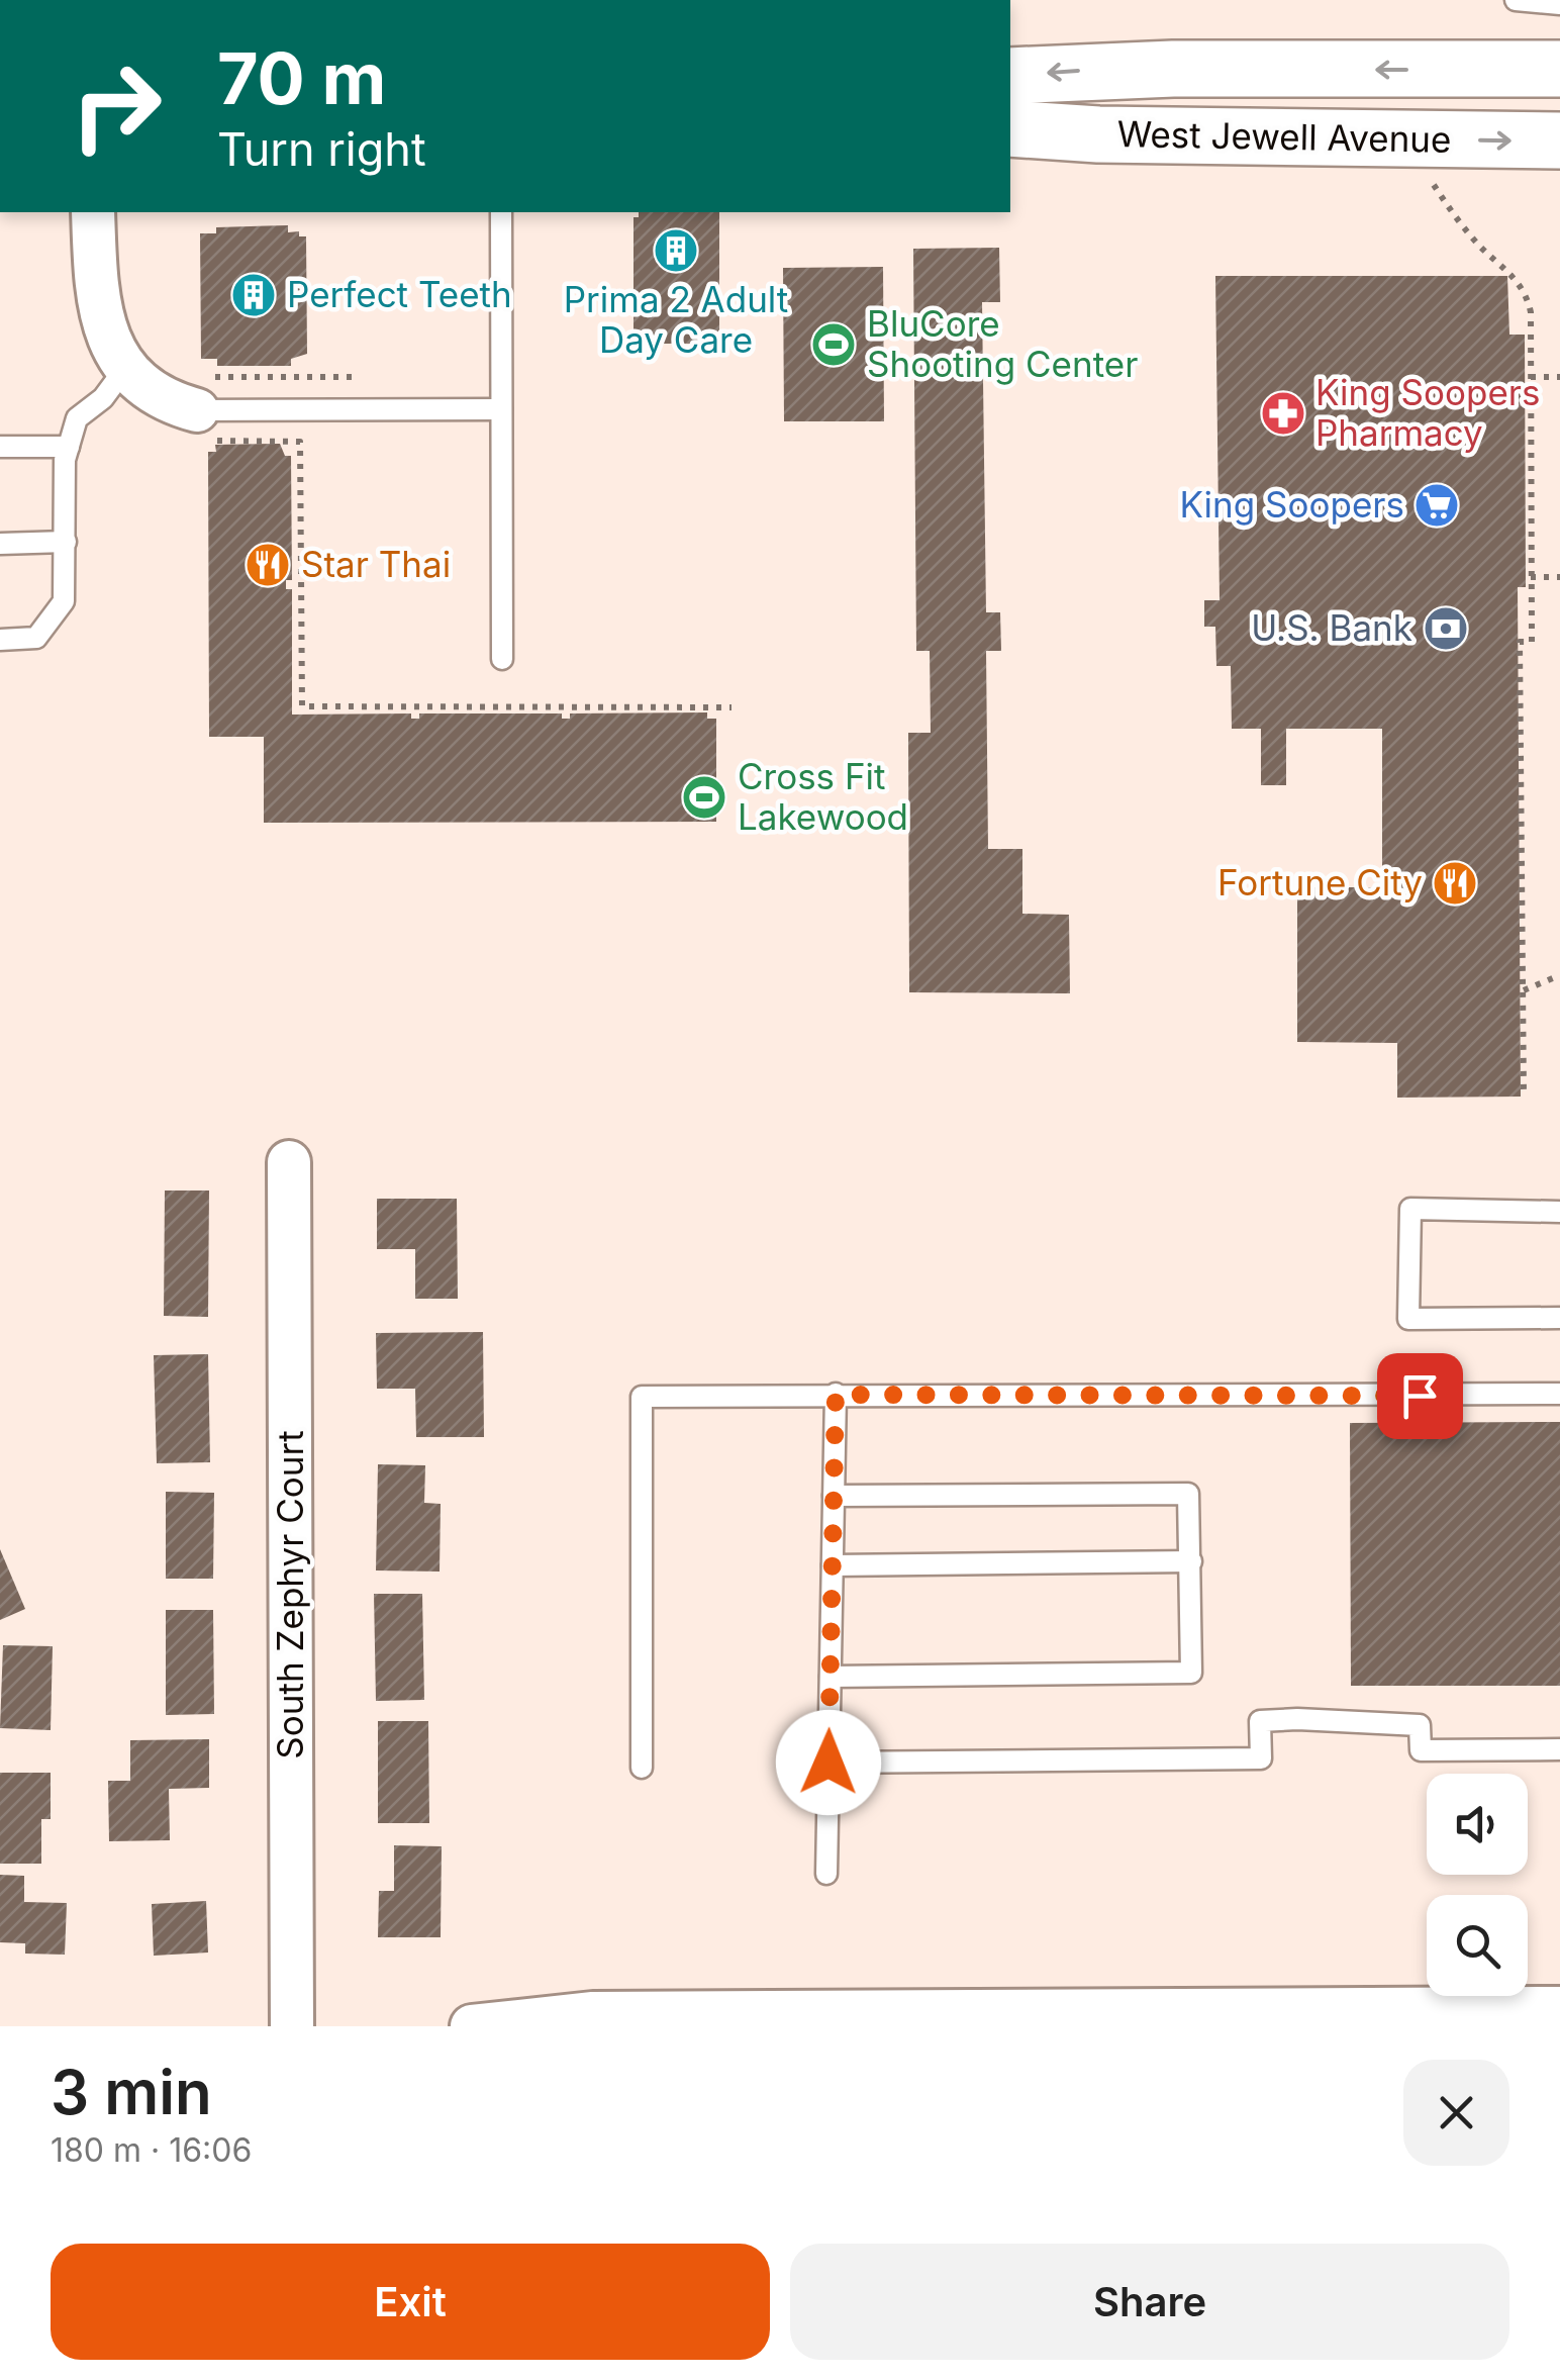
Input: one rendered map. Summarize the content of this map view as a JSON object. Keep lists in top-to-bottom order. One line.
{"streets":{"main road":["West Jewell Avenue"],"street":["South Zephyr Court"]},"places":{"building":["Prima 2 Adult Day Care","Perfect Teeth"],"sports":["BluCore Shooting Center","Cross Fit Lakewood"],"pharmacy":["King Soopers Pharmacy"],"supermarket":["King Soopers"],"restaurant":["Star Thai","Fortune City"],"bank":["U.S. Bank"]},"page":{"turn":["70 m","Turn right"],"heading":["3 min","180 m · 16:06"],"buttons":["Exit","Share"]}}
